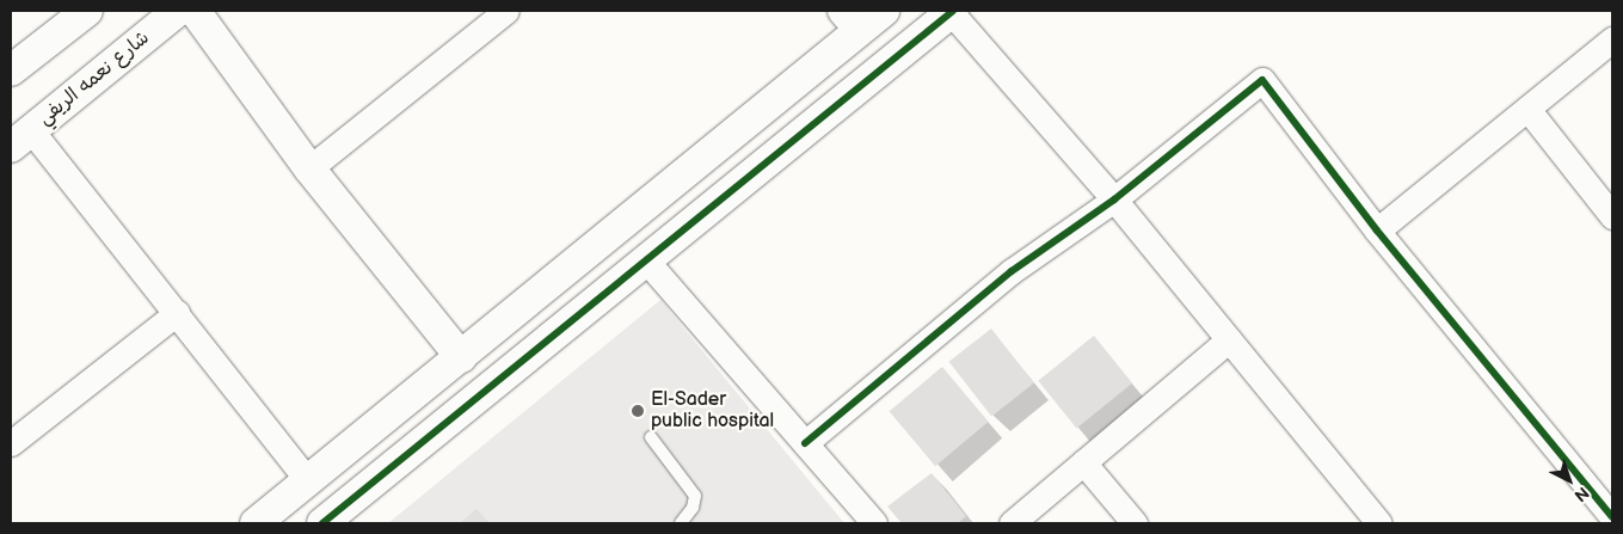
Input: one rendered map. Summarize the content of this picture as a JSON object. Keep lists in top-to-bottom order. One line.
{"streets":{"street":["شارع نعمه الريفي"]},"places":["El-Sader public hospital"],"north":"bottom right"}
